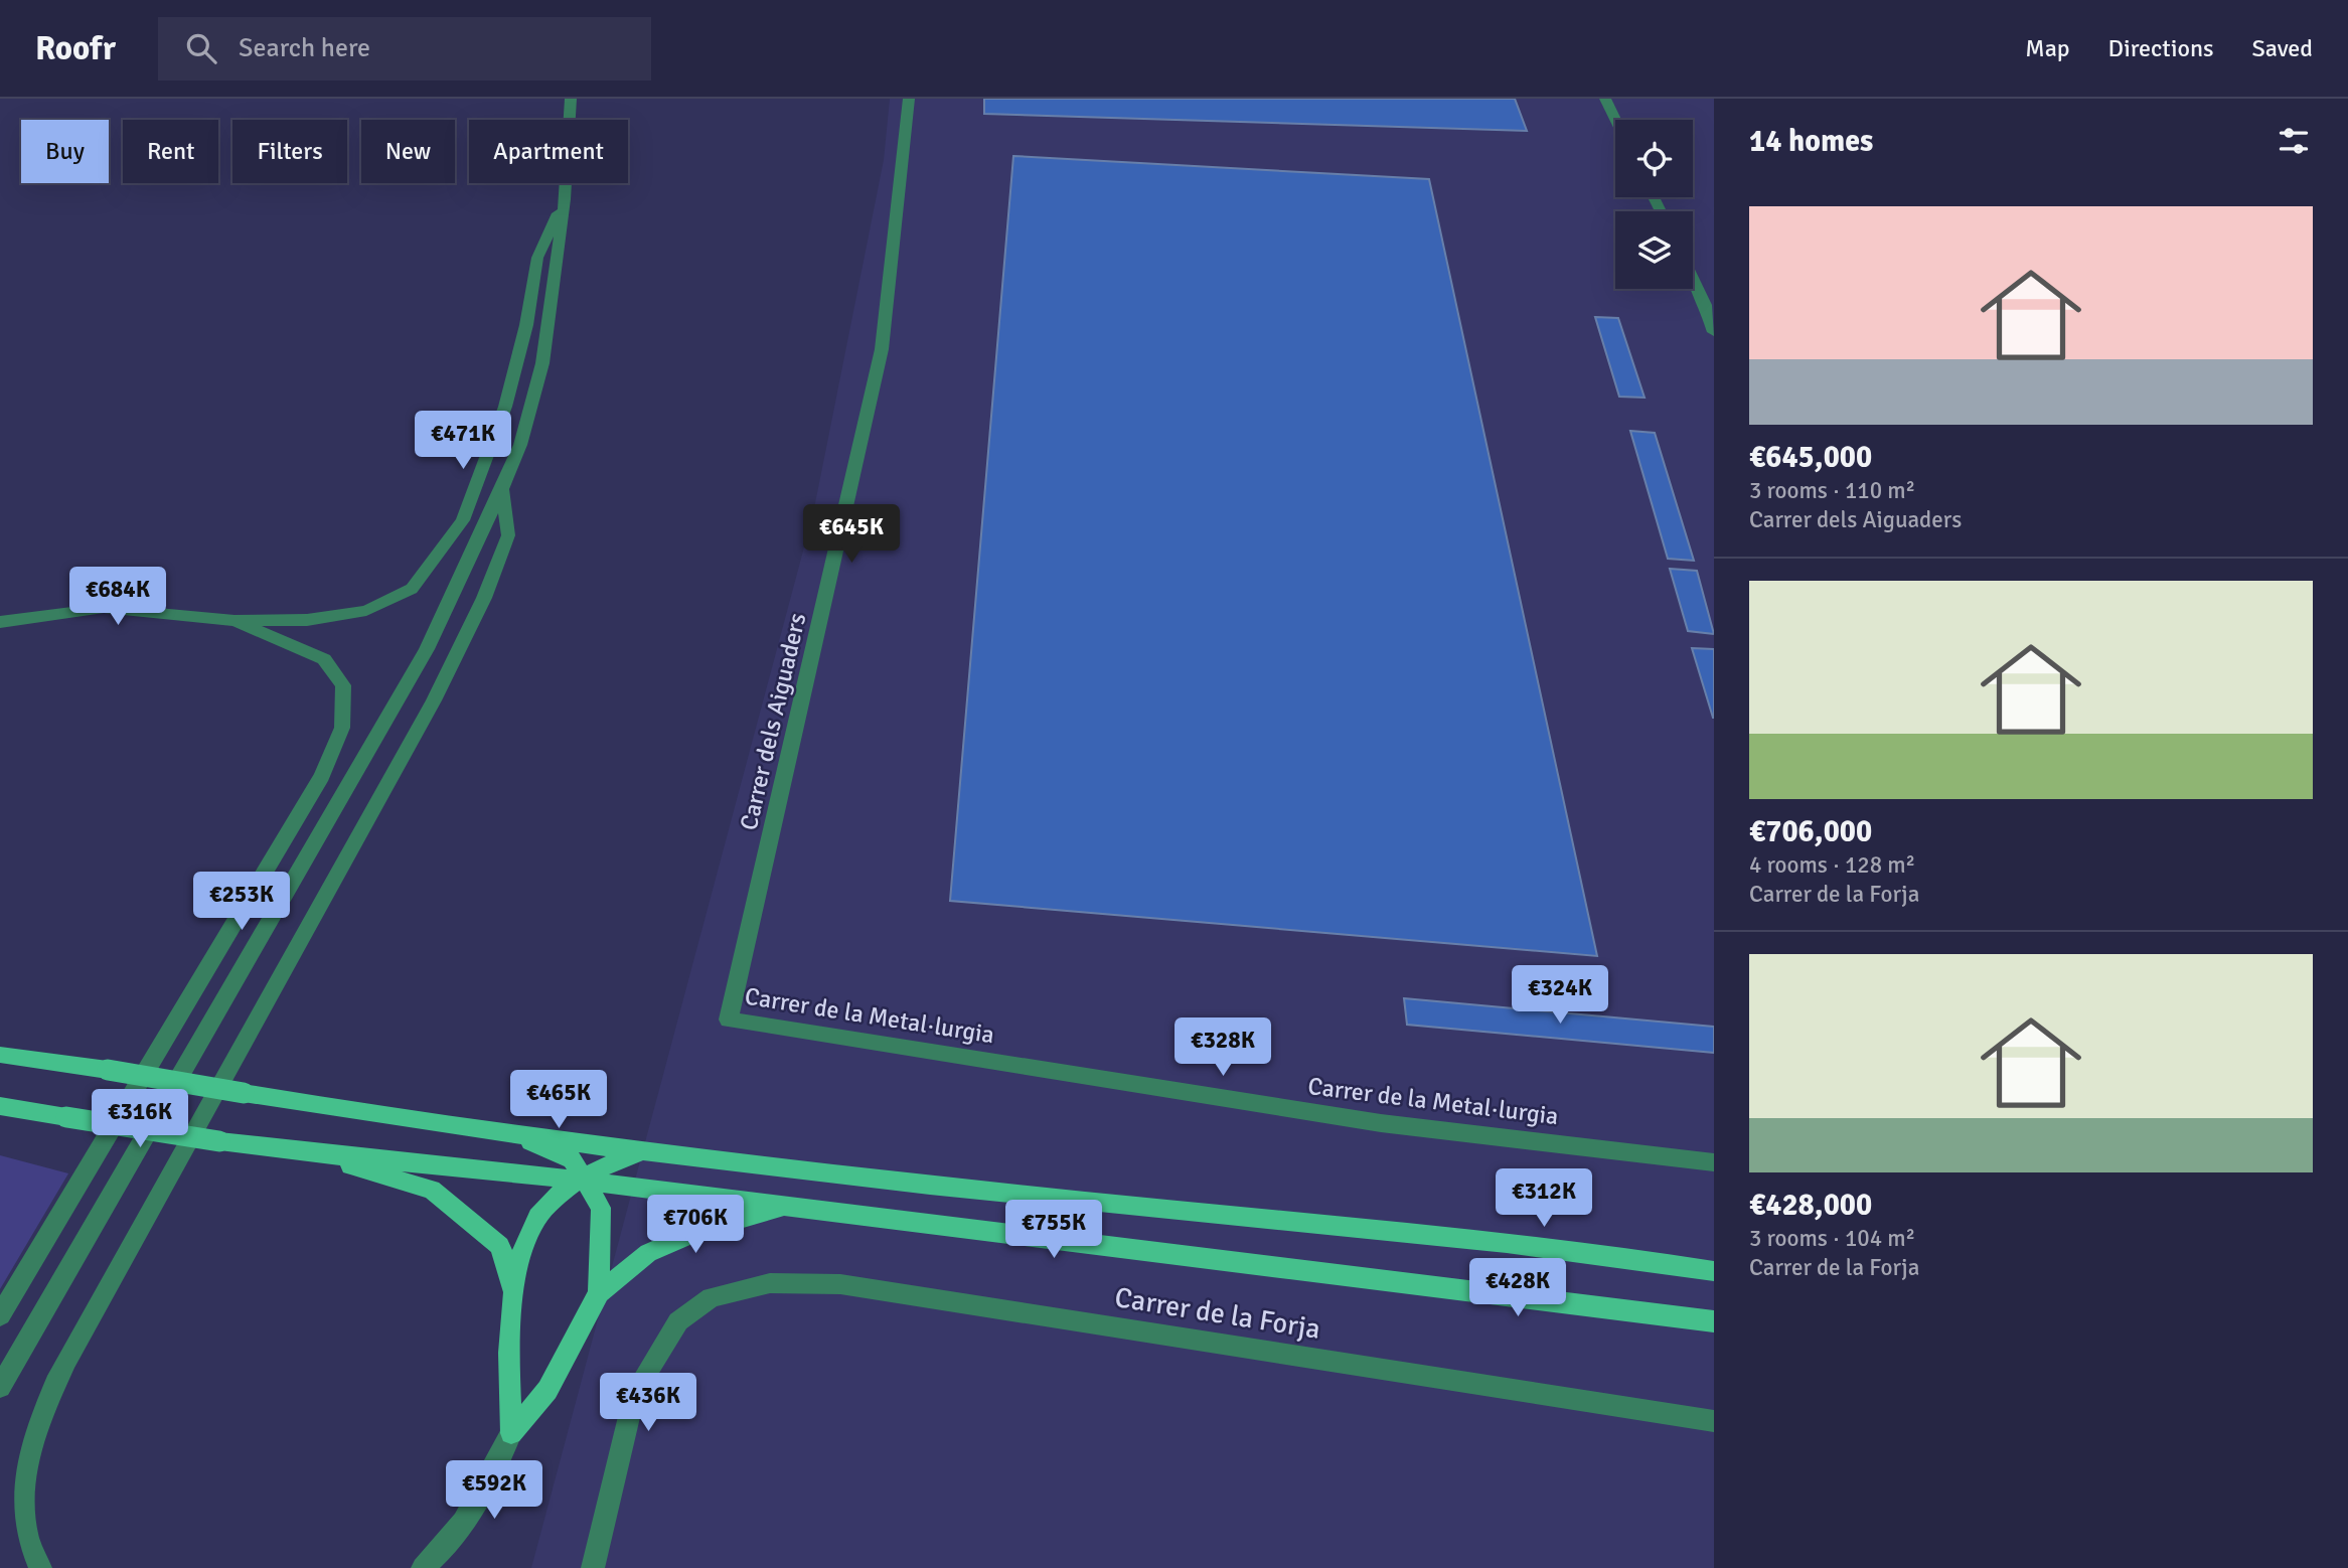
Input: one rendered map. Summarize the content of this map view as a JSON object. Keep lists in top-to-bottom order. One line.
{"streets":{"street":["Carrer dels Aiguaders","Carrer de la Metal·lurgia","Carrer de la Forja"]},"crossings":[["Carrer dels Aiguaders","Carrer de la Metal·lurgia"]],"page":{"header":"Roofr","search":"Search here","nav":["Map","Directions","Saved"],"heading":"14 homes","chip":["Buy","Rent","Filters","New","Apartment"],"list":[{"name":"€645,000","note":"3 rooms · 110 m² · Carrer dels Aiguaders"},{"name":"€706,000","note":"4 rooms · 128 m² · Carrer de la Forja"},{"name":"€428,000","note":"3 rooms · 104 m² · Carrer de la Forja"}],"price":["€471K","€645K","€684K","€253K","€324K","€328K","€465K","€316K","€312K","€706K","€755K","€428K","€436K","€592K"]}}
